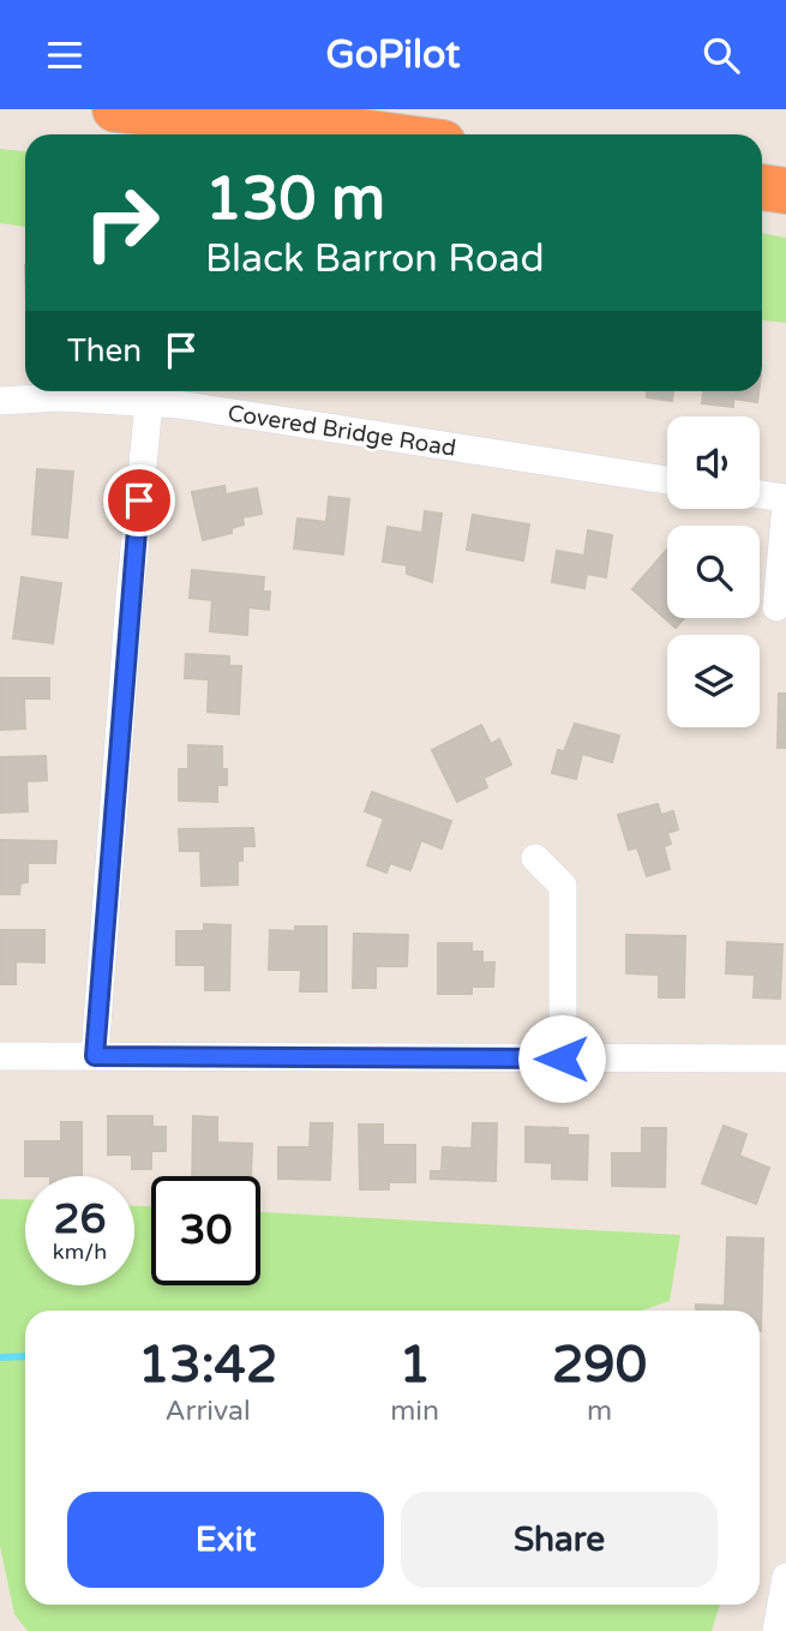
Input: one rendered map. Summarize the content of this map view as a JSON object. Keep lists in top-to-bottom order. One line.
{"streets":{"street":["Covered Bridge Road"]},"page":{"header":"GoPilot","turn":["130 m","Black Barron Road"],"then":"Then","speed":"26 km/h","limit":"30","eta":["13:42","Arrival","1","min","290","m"],"buttons":["Exit","Share"]}}
